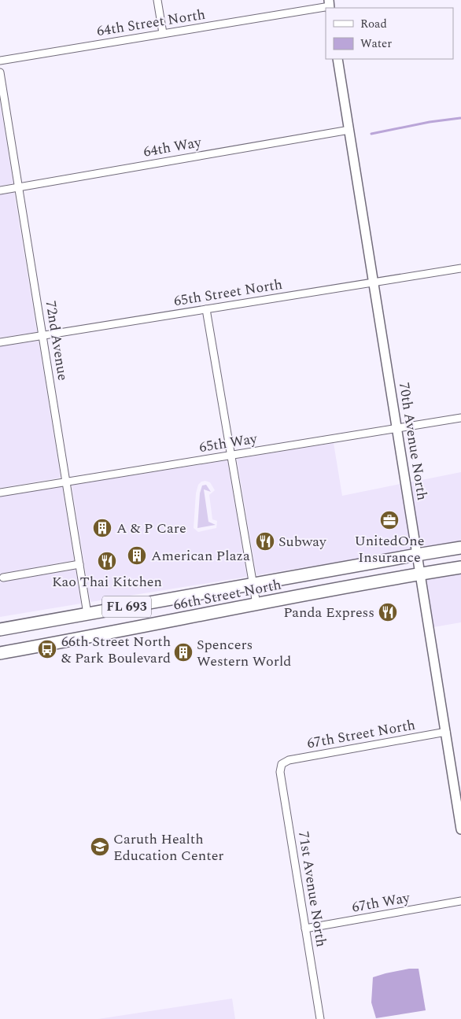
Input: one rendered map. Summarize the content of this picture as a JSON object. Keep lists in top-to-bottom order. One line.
{"streets":{"main road":["66th Street North","FL 693"],"street":["64th Street North","64th Way","65th Street North","72nd Avenue","70th Avenue North","65th Way","67th Street North","71st Avenue North","67th Way"]},"crossings":[["64th Way","72nd Avenue"],["64th Way","70th Avenue North"],["65th Street North","72nd Avenue"],["65th Street North","70th Avenue North"],["72nd Avenue","65th Way"],["72nd Avenue","66th Street North"],["70th Avenue North","65th Way"],["70th Avenue North","66th Street North"],["70th Avenue North","67th Street North"],["67th Street North","71st Avenue North"],["71st Avenue North","67th Way"]],"places":{"office":["UnitedOne Insurance"],"building":["A & P Care","American Plaza","Spencers Western World"],"restaurant":["Subway","Kao Thai Kitchen","Panda Express"],"bus stop":["66th Street North & Park Boulevard"],"school or university":["Caruth Health Education Center"]},"legend":["Road","Water"]}
